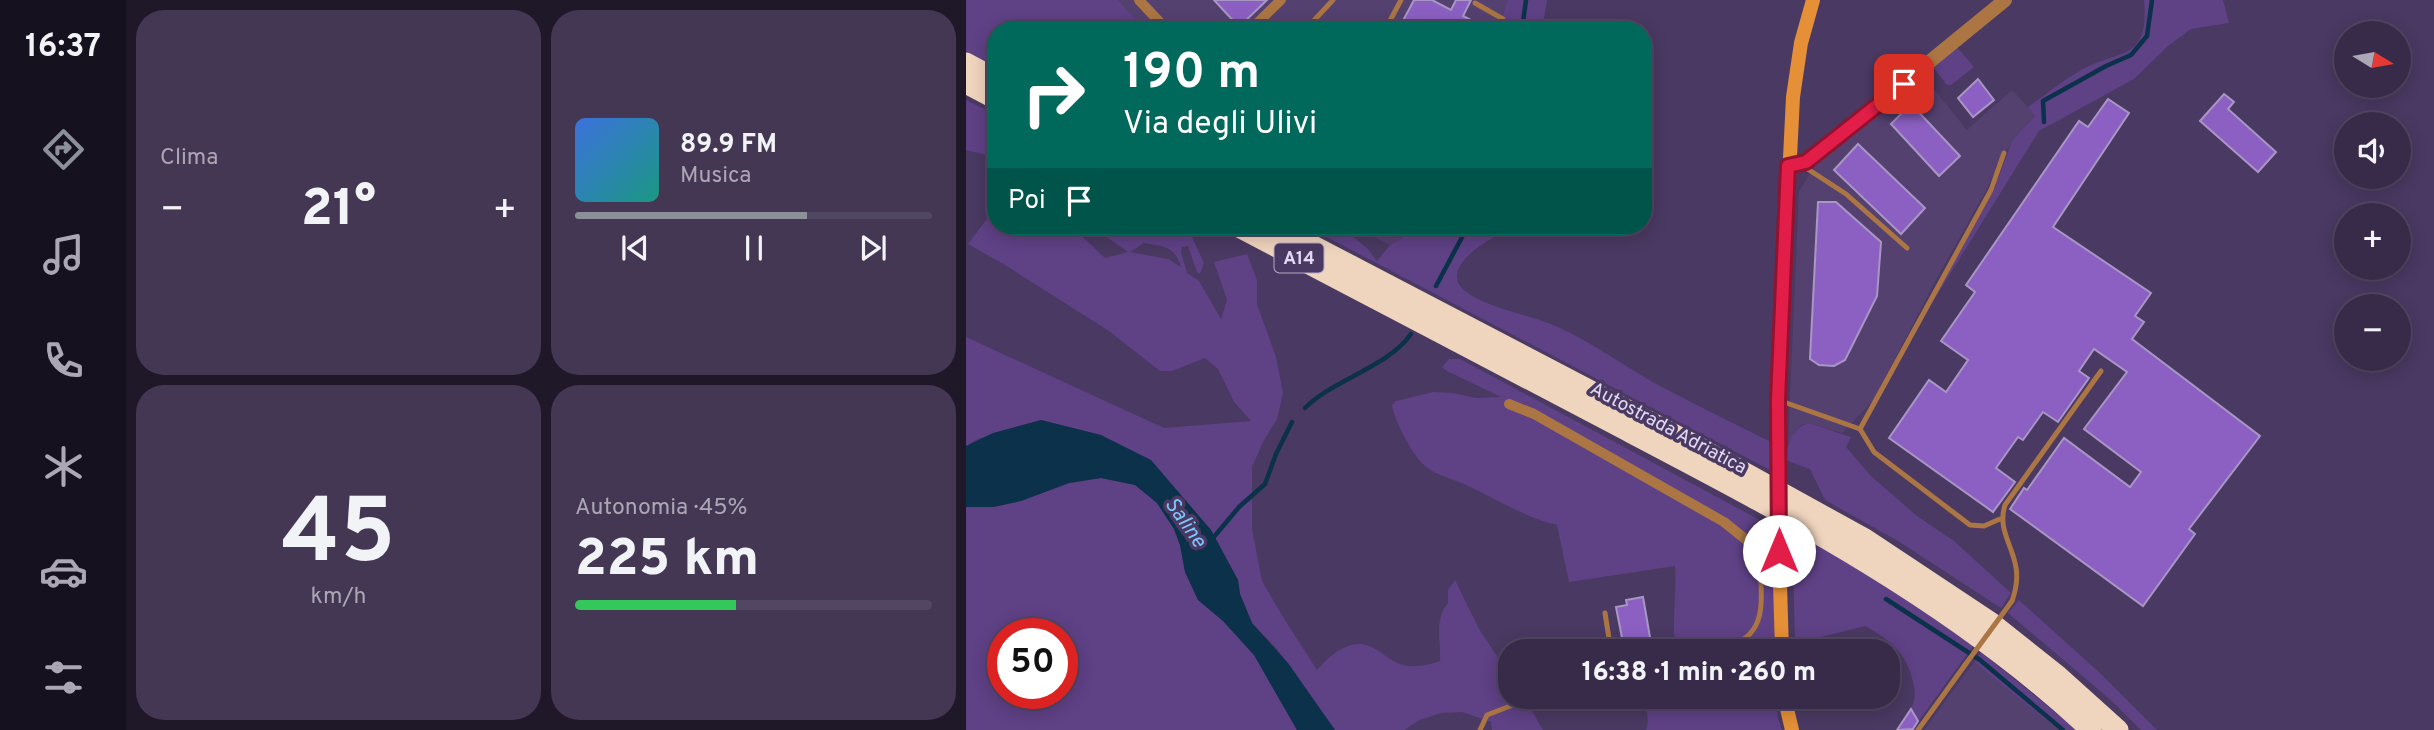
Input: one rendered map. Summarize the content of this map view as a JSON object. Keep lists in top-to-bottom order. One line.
{"streets":{"highway":["A14","Autostrada Adriatica"]},"water":["Saline"],"north":"right","page":{"tabs":"16:37","tile":["Clima",["45","km/h"],["Autonomia · 45%","225 km"]],"map_buttons":["+","−"],"turn":["190 m","Via degli Ulivi"],"song":["89.9 FM","Musica"],"then":"Poi","heat":["−","21°","+"],"limit":"50","trip":"16:38 · 1 min · 260 m"}}
